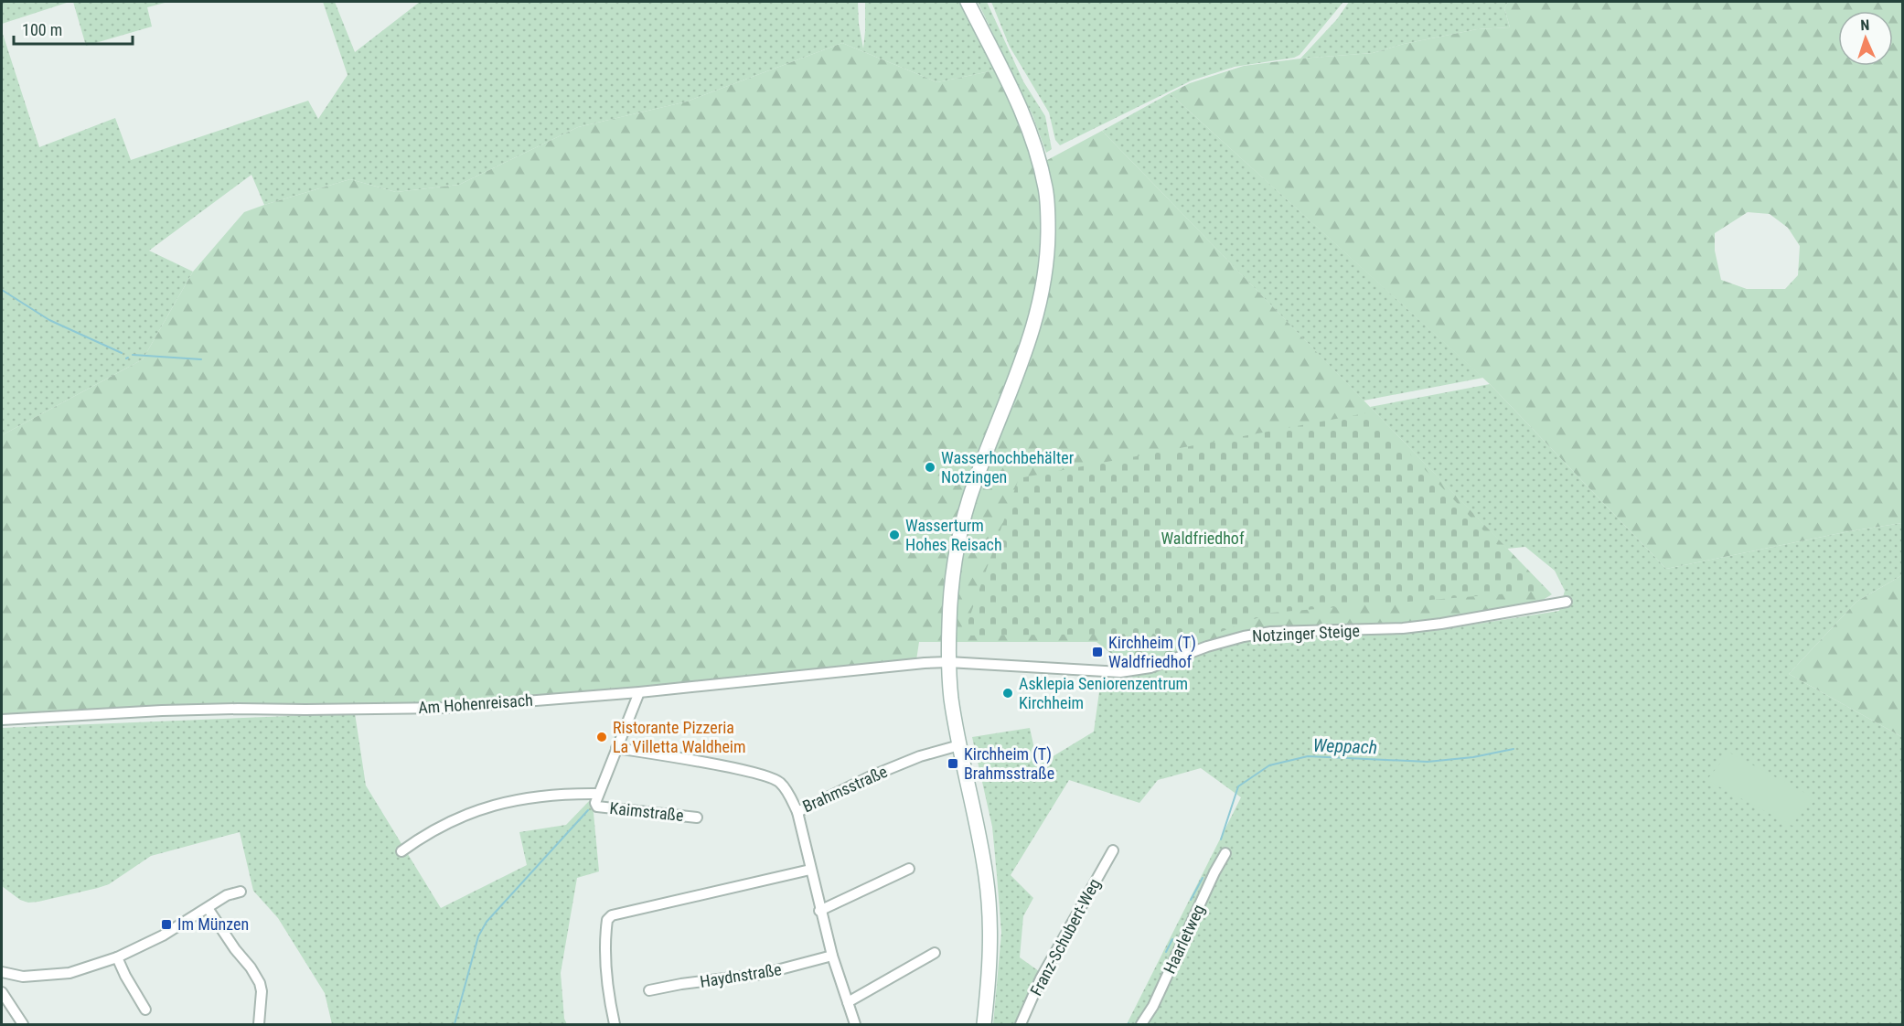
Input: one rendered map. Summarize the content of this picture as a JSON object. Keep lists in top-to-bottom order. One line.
{"streets":{"street":["Notzinger Steige","Am Hohenreisach","Brahmsstraße","Kaimstraße","Franz-Schubert-Weg","Haarletweg","Haydnstraße"]},"crossings":[["Notzinger Steige","Am Hohenreisach"]],"water":["Weppach"],"parks":["Waldfriedhof"],"places":{"other":["Wasserhochbehälter Notzingen","Wasserturm Hohes Reisach","Asklepia Seniorenzentrum Kirchheim","Ristorante Pizzeria La Villetta Waldheim"],"transit":["Kirchheim (T) Waldfriedhof","Kirchheim (T) Brahmsstraße","Im Münzen"]},"scale_bar":"100 m","north":"top"}
